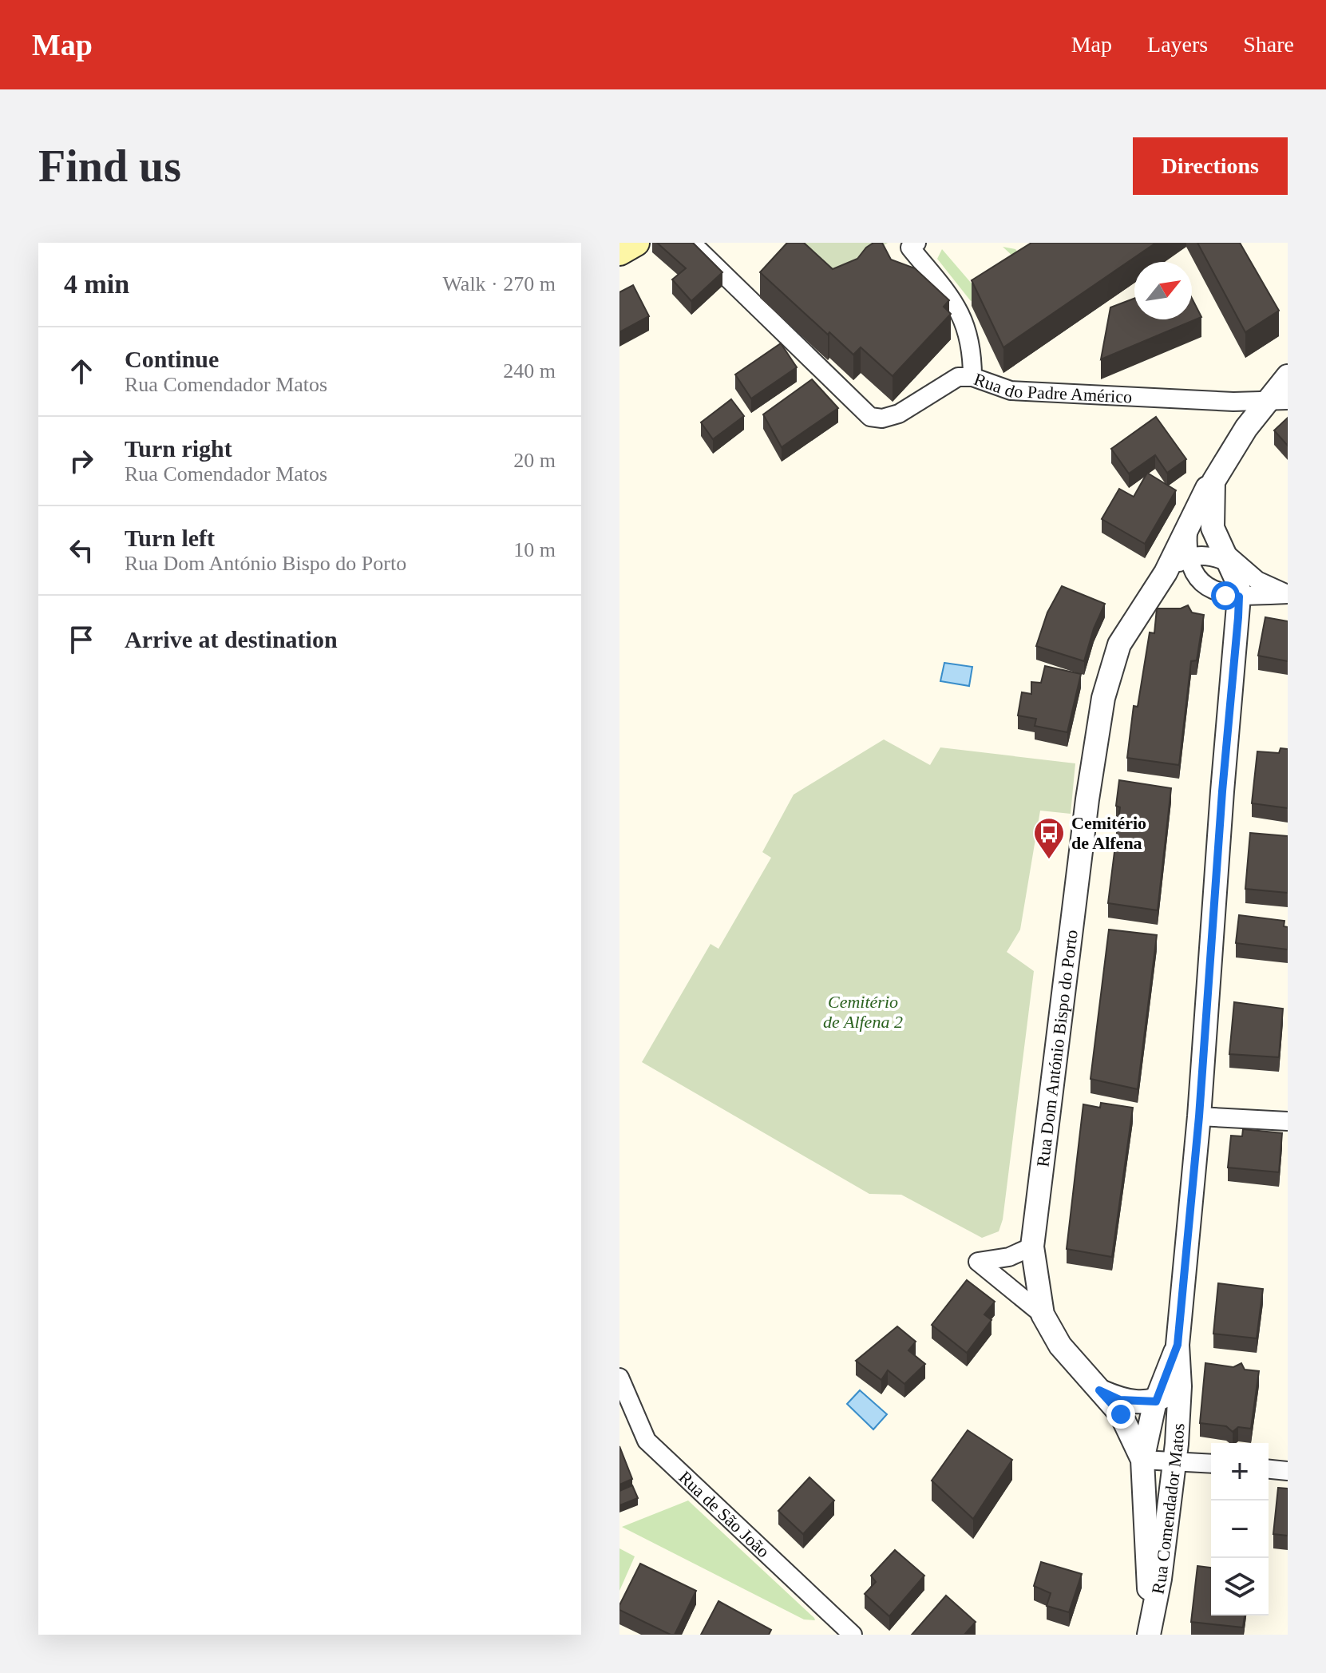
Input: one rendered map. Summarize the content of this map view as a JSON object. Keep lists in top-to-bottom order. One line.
{"streets":{"street":["Rua do Padre Américo","Rua Dom António Bispo do Porto","Rua Comendador Matos","Rua de São João"]},"crossings":[["Rua Dom António Bispo do Porto","Rua Comendador Matos"]],"parks":["Cemitério de Alfena 2"],"places":{"bus stop":["Cemitério de Alfena"]},"north":"top right","page":{"header":"Map","nav":["Map","Layers","Share"],"buttons":"Directions","title":"Find us","heading":["4 min","Walk · 270 m"],"list":[["Continue","Rua Comendador Matos","240 m"],["Turn right","Rua Comendador Matos","20 m"],["Turn left","Rua Dom António Bispo do Porto","10 m"],"Arrive at destination"],"map_buttons":["+","−"]}}
